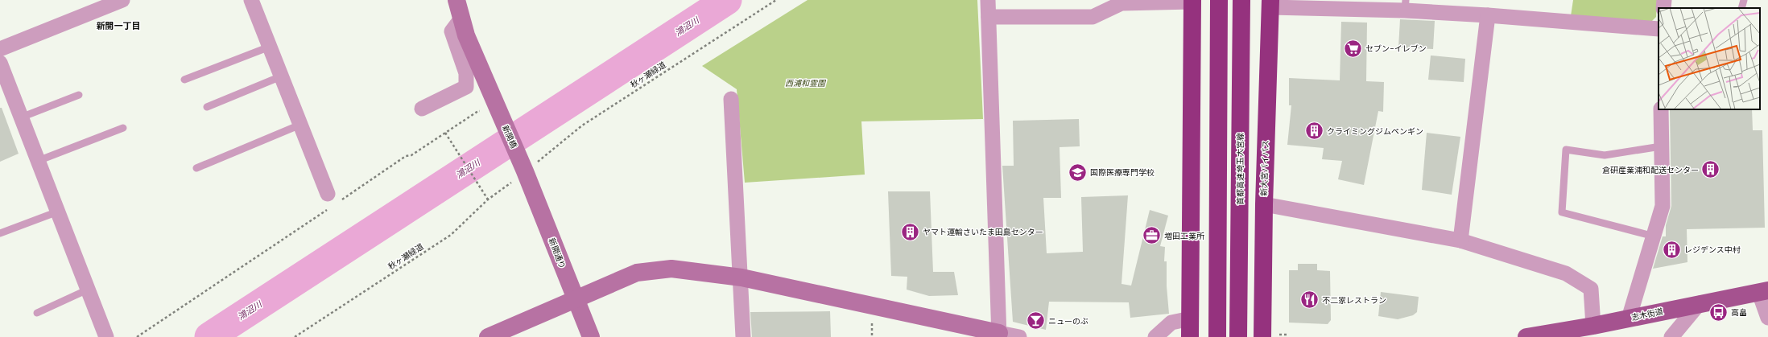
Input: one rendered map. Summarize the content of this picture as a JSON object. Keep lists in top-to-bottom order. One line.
{"streets":{"highway":["新大宮バイパス","首都高速埼玉大宮線"],"main road":["志木街道"],"street":["新開橋","新開通り"],"path":["秋ヶ瀬緑道"]},"crossings":[["秋ヶ瀬緑道","新開橋"],["秋ヶ瀬緑道","新開通り"],["新開橋","新開通り"]],"districts":["新開一丁目"],"water":["鴻沼川"],"parks":["西浦和霊園"],"places":{"supermarket":["セブン-イレブン"],"building":["クライミングジムペンギン","倉研産業浦和配送センター","ヤマト運輸さいたま田島センター","レジデンス中村"],"school or university":["国際医療専門学校"],"office":["増田工業所"],"restaurant":["不二家レストラン"],"bus stop":["高畠"],"bar":["ニューのぶ"]}}
